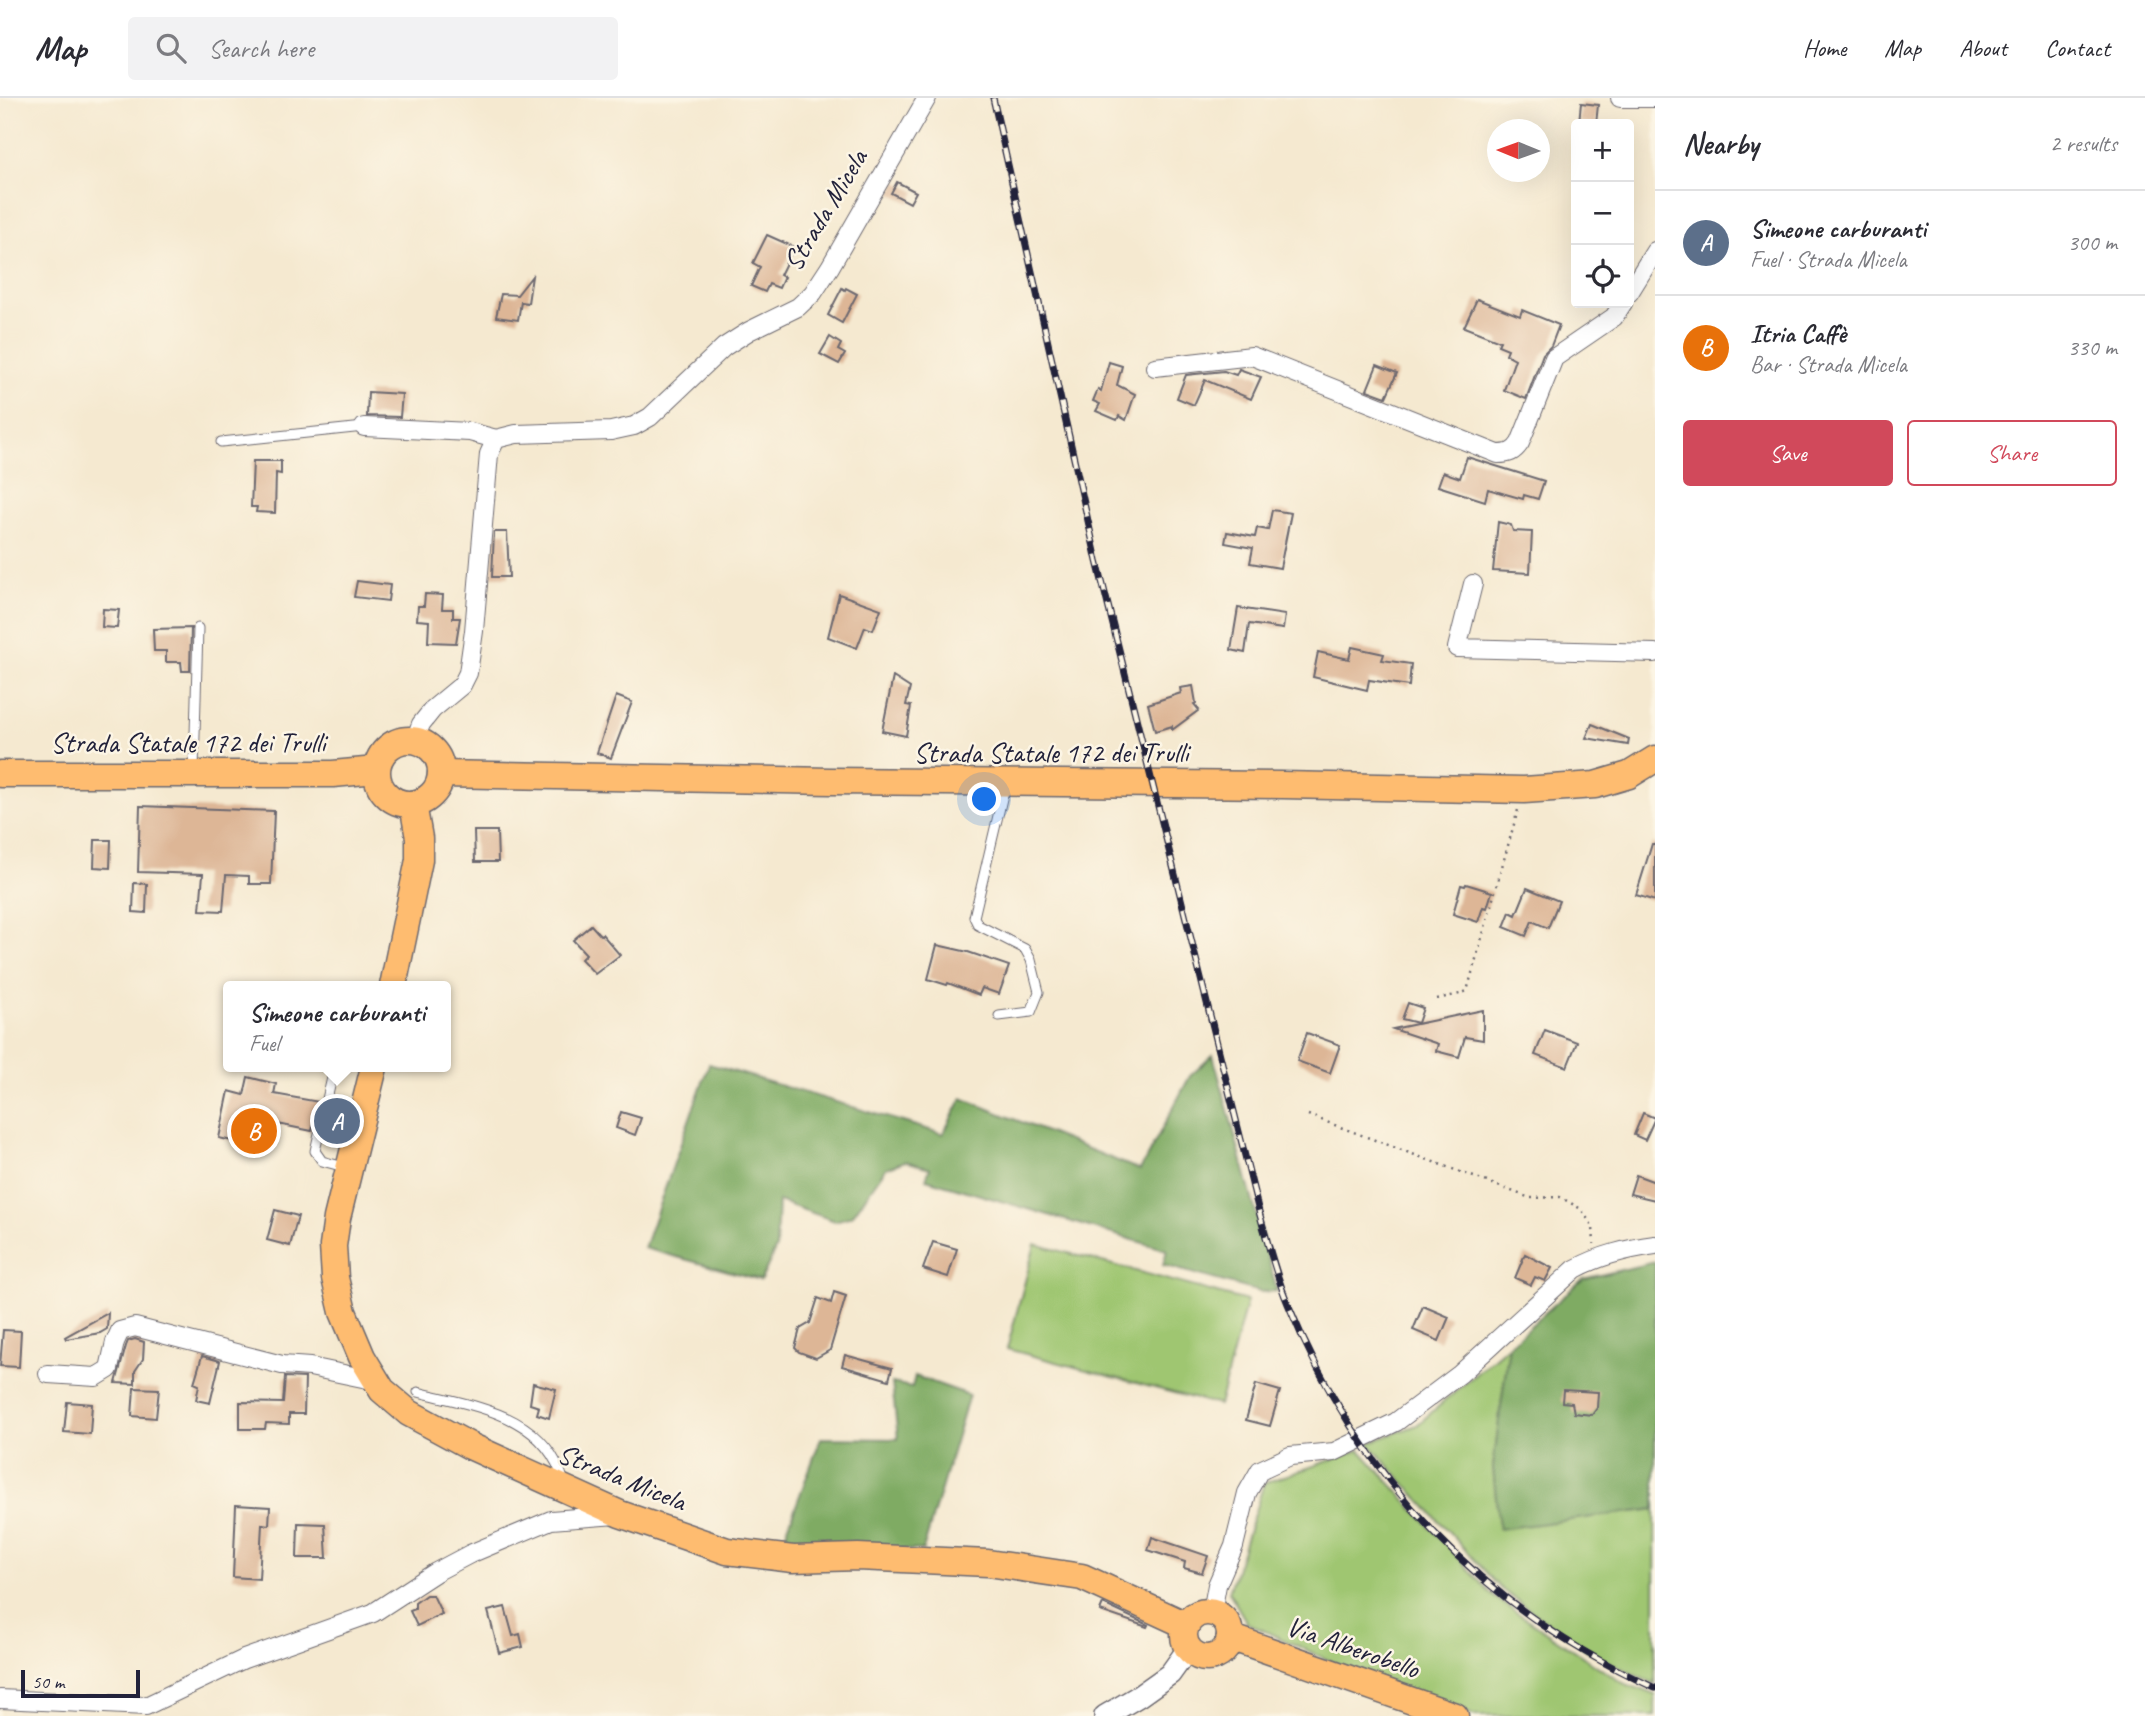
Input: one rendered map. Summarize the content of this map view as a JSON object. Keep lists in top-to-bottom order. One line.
{"streets":{"main road":["Strada Micela","Strada Statale 172 dei Trulli","Via Alberobello"]},"crossings":[["Strada Micela","Via Alberobello"]],"scale_bar":"50 m","north":"left","page":{"header":"Map","search":"Search here","nav":["Home","Map","About","Contact"],"heading":["Nearby","2 results"],"map_buttons":["+","−"],"list":[{"mark":"A","name":"Simeone carburanti","note":"Fuel · Strada Micela","value":"300 m"},{"mark":"B","name":"Itria Caffè","note":"Bar · Strada Micela","value":"330 m"}],"buttons":["Save","Share"],"popup":["Simeone carburanti","Fuel"],"pins":["A","B"],"scale":"50 m"}}
